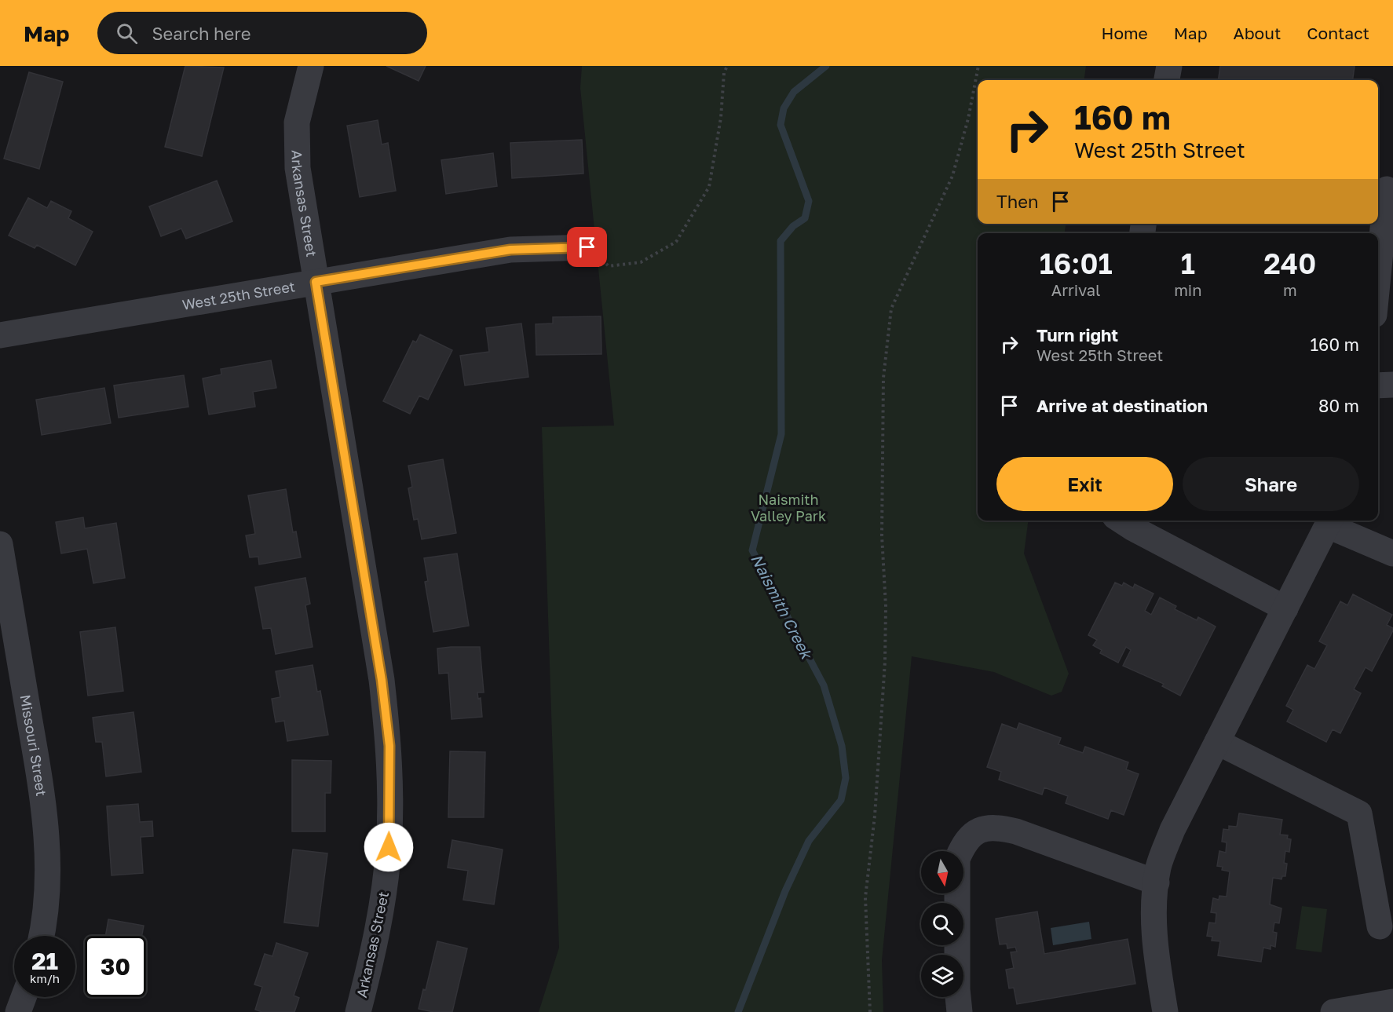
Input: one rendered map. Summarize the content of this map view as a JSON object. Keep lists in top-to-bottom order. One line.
{"streets":{"street":["Arkansas Street","West 25th Street","Missouri Street"]},"crossings":[["Arkansas Street","West 25th Street"]],"water":["Naismith Creek"],"parks":["Naismith Valley Park"],"north":"bottom","page":{"header":"Map","search":"Search here","nav":["Home","Map","About","Contact"],"turn":["160 m","West 25th Street"],"then":"Then","eta":["16:01","Arrival","1","min","240","m"],"list":[{"name":"Turn right","note":"West 25th Street","value":"160 m"},{"name":"Arrive at destination","value":"80 m"}],"buttons":["Exit","Share"],"speed":"21 km/h","limit":"30"}}
